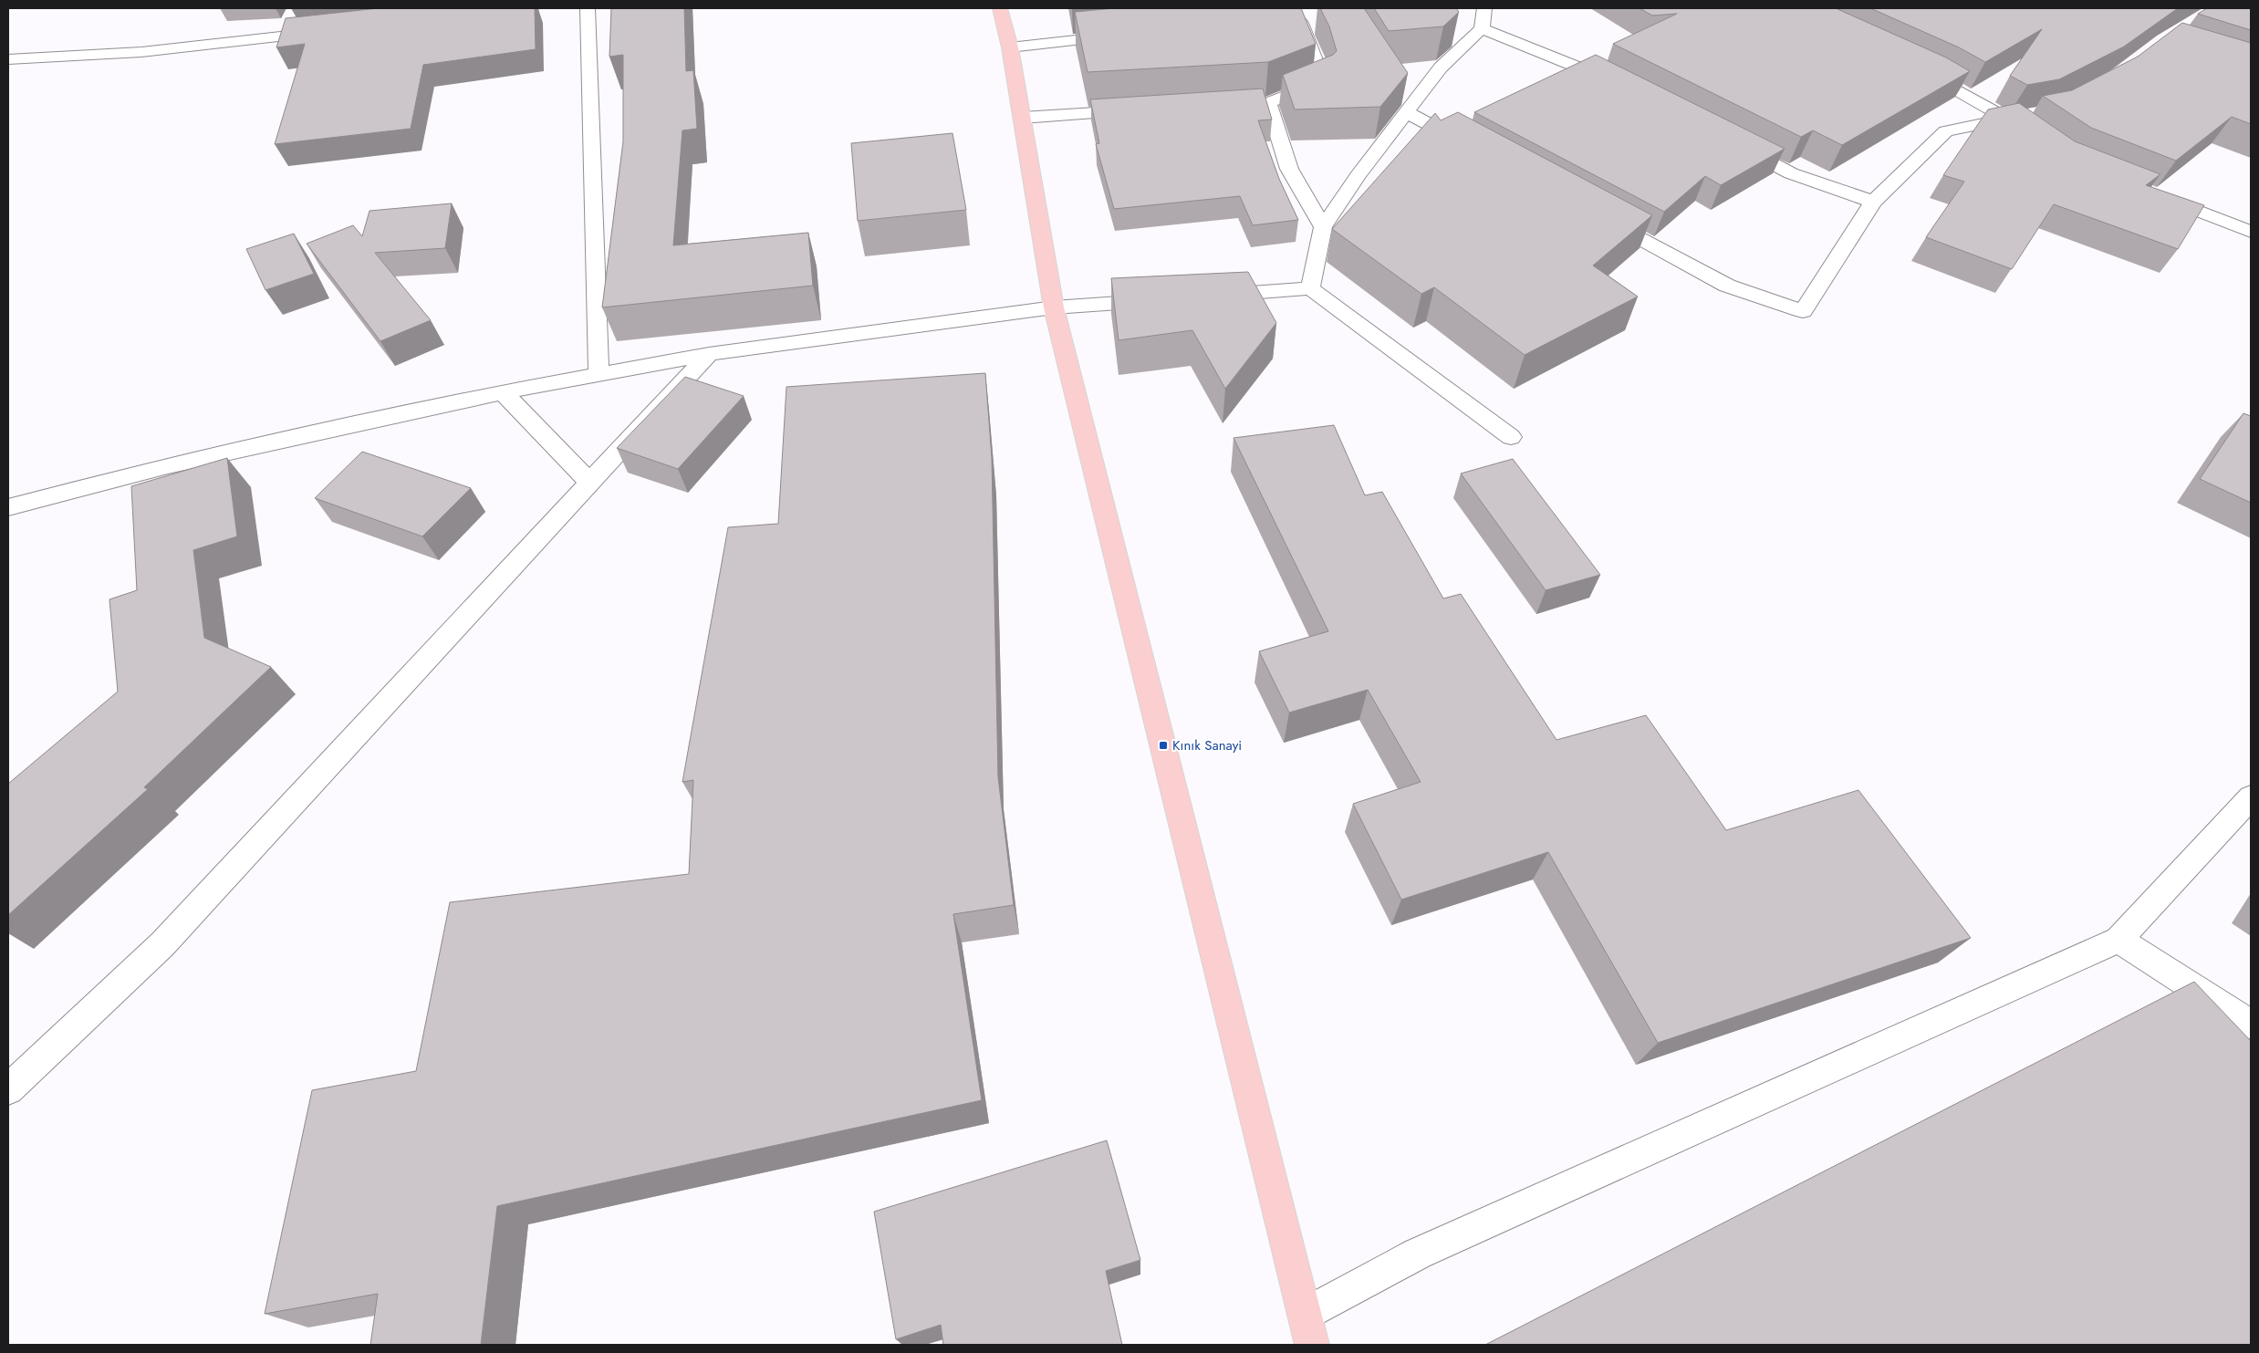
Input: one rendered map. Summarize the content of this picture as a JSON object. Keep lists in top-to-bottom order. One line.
{"places":{"transit":["Kınık Sanayi"]}}
